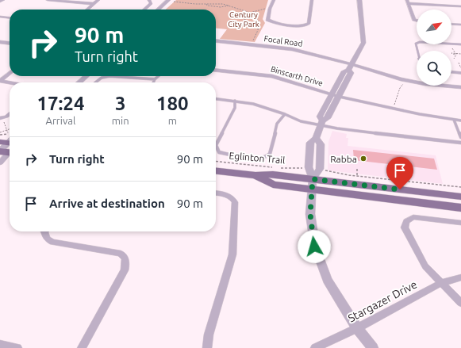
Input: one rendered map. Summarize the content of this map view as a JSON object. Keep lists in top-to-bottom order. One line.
{"streets":{"street":["Focal Road","Binscarth Drive","Stargazer Drive"],"path":["Eglinton Trail"]},"parks":["Century City Park"],"places":["Rabba"],"north":"top right","page":{"turn":["90 m","Turn right"],"eta":["17:24","Arrival","3","min","180","m"],"list":[{"name":"Turn right","value":"90 m"},{"name":"Arrive at destination","value":"90 m"}]}}
